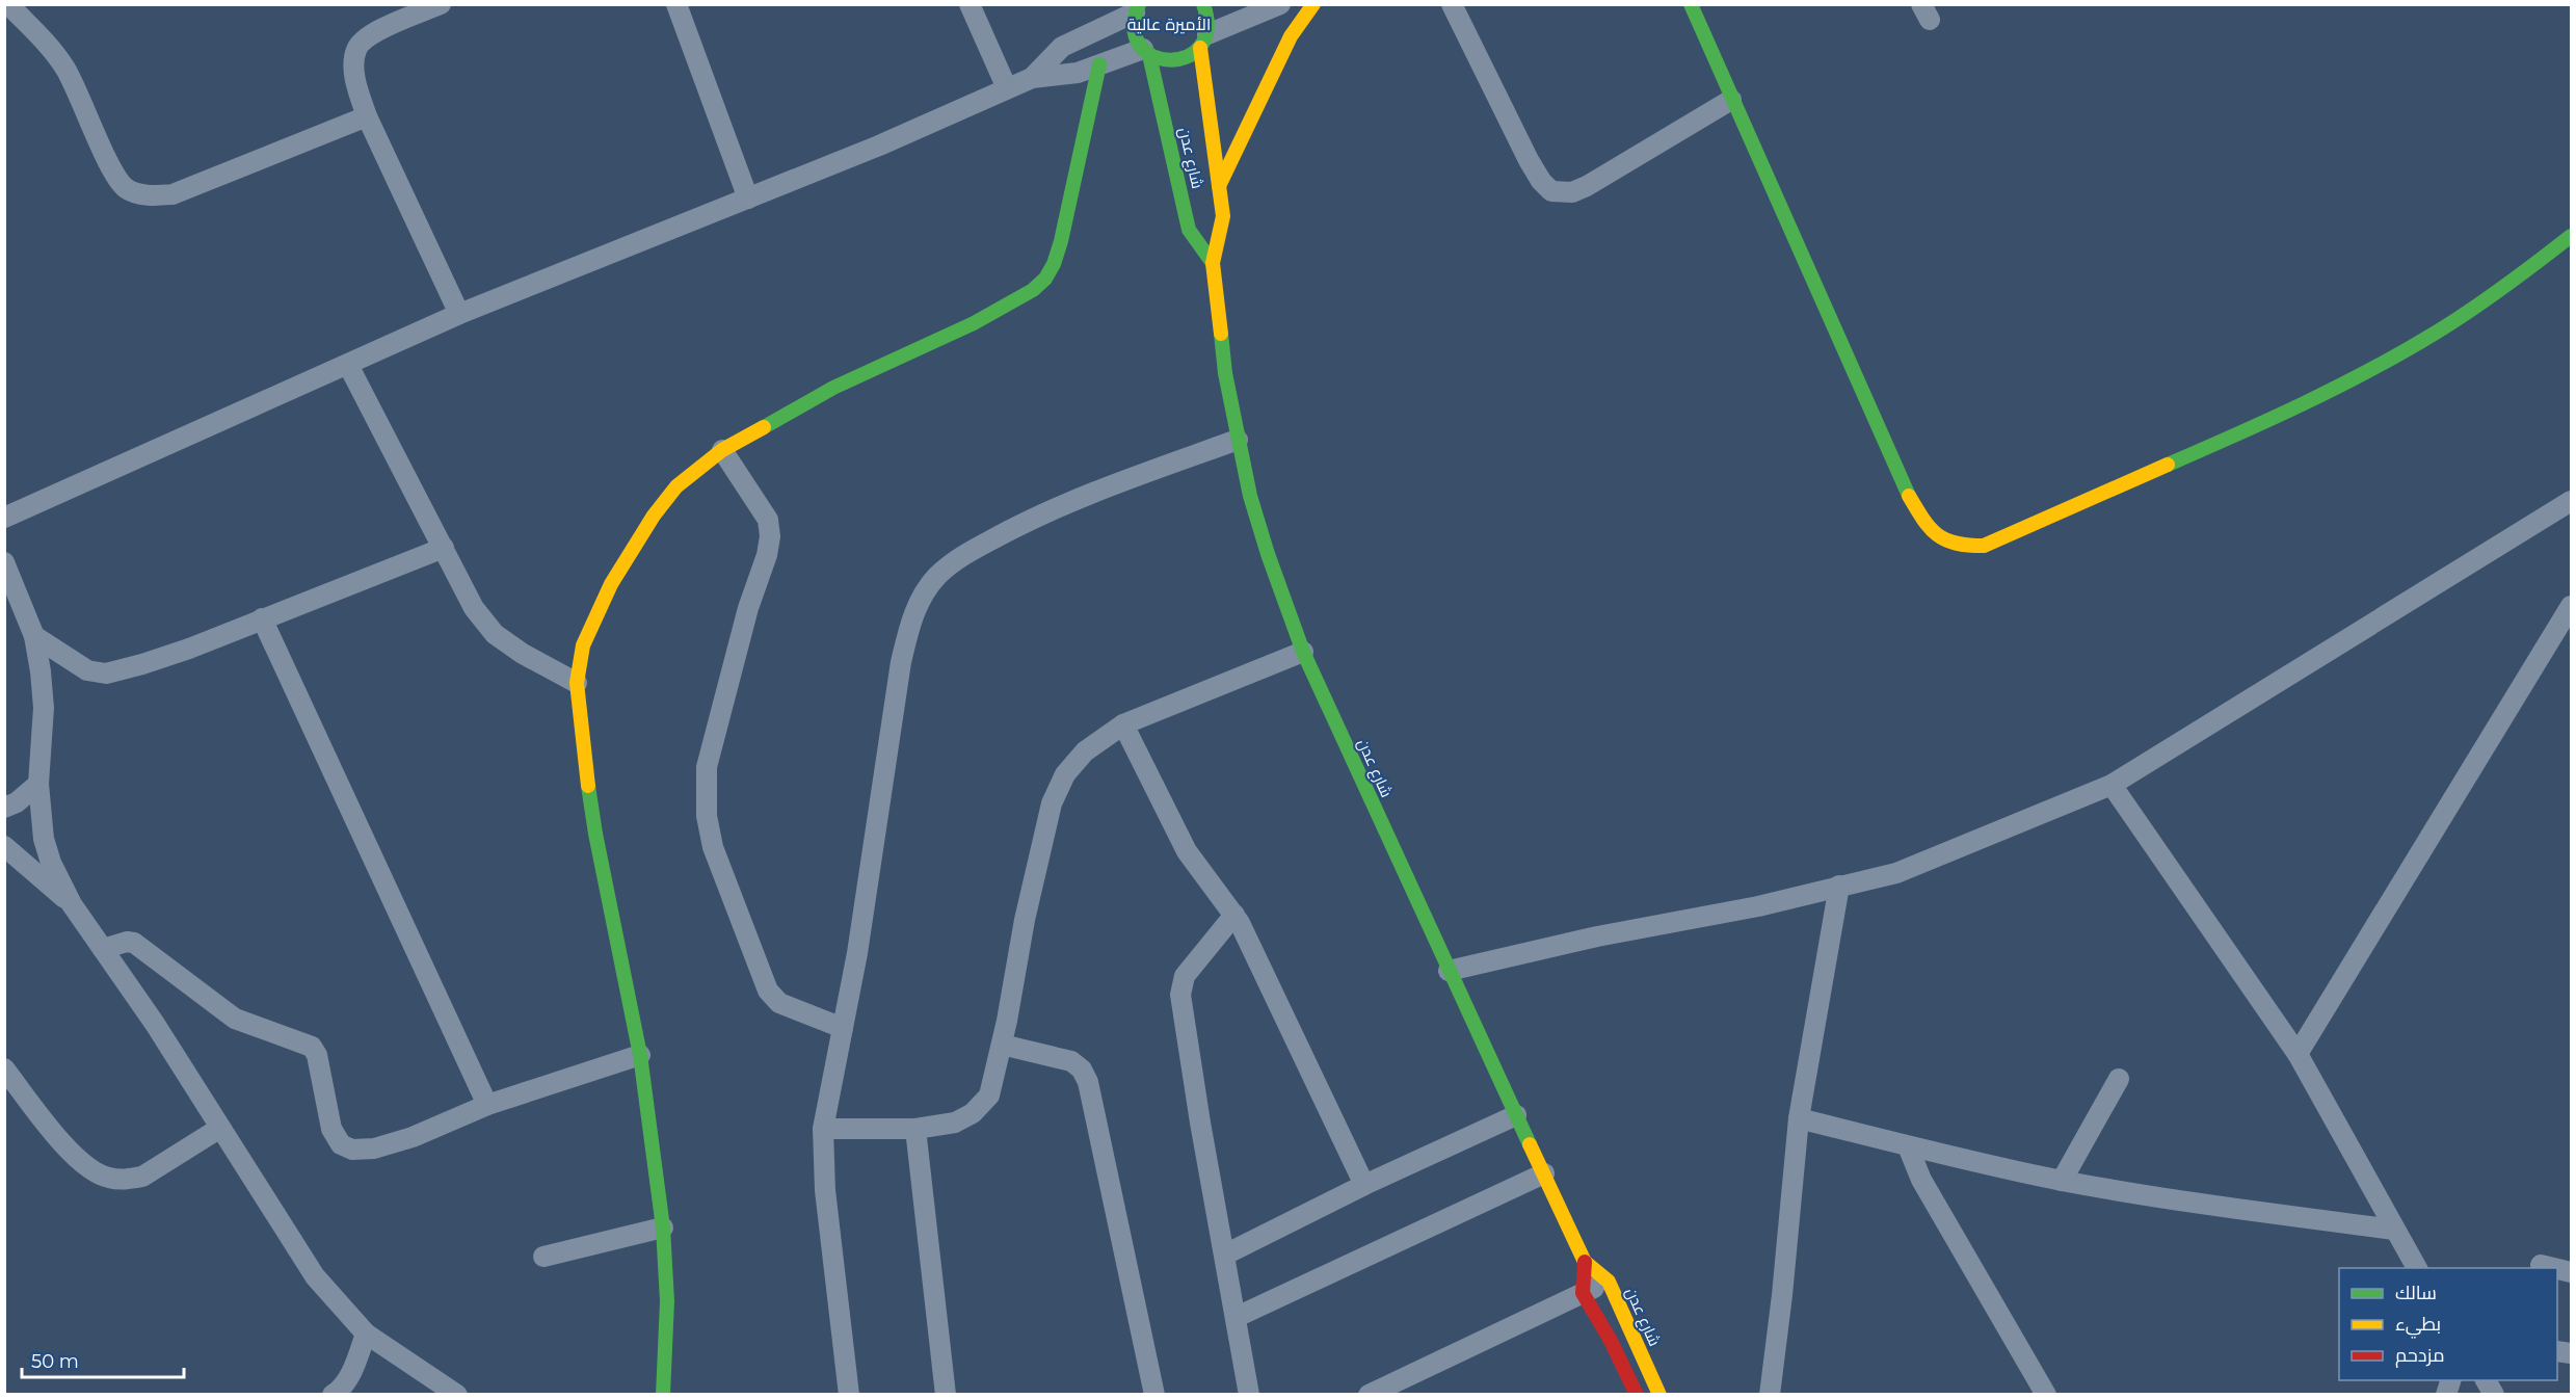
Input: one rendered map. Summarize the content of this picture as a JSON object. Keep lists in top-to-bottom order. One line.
{"streets":{"street":["شارع عدن"]},"districts":["الأميرة عالية"],"legend":["سالك","بطيء","مزدحم"],"scale_bar":"50 m"}
